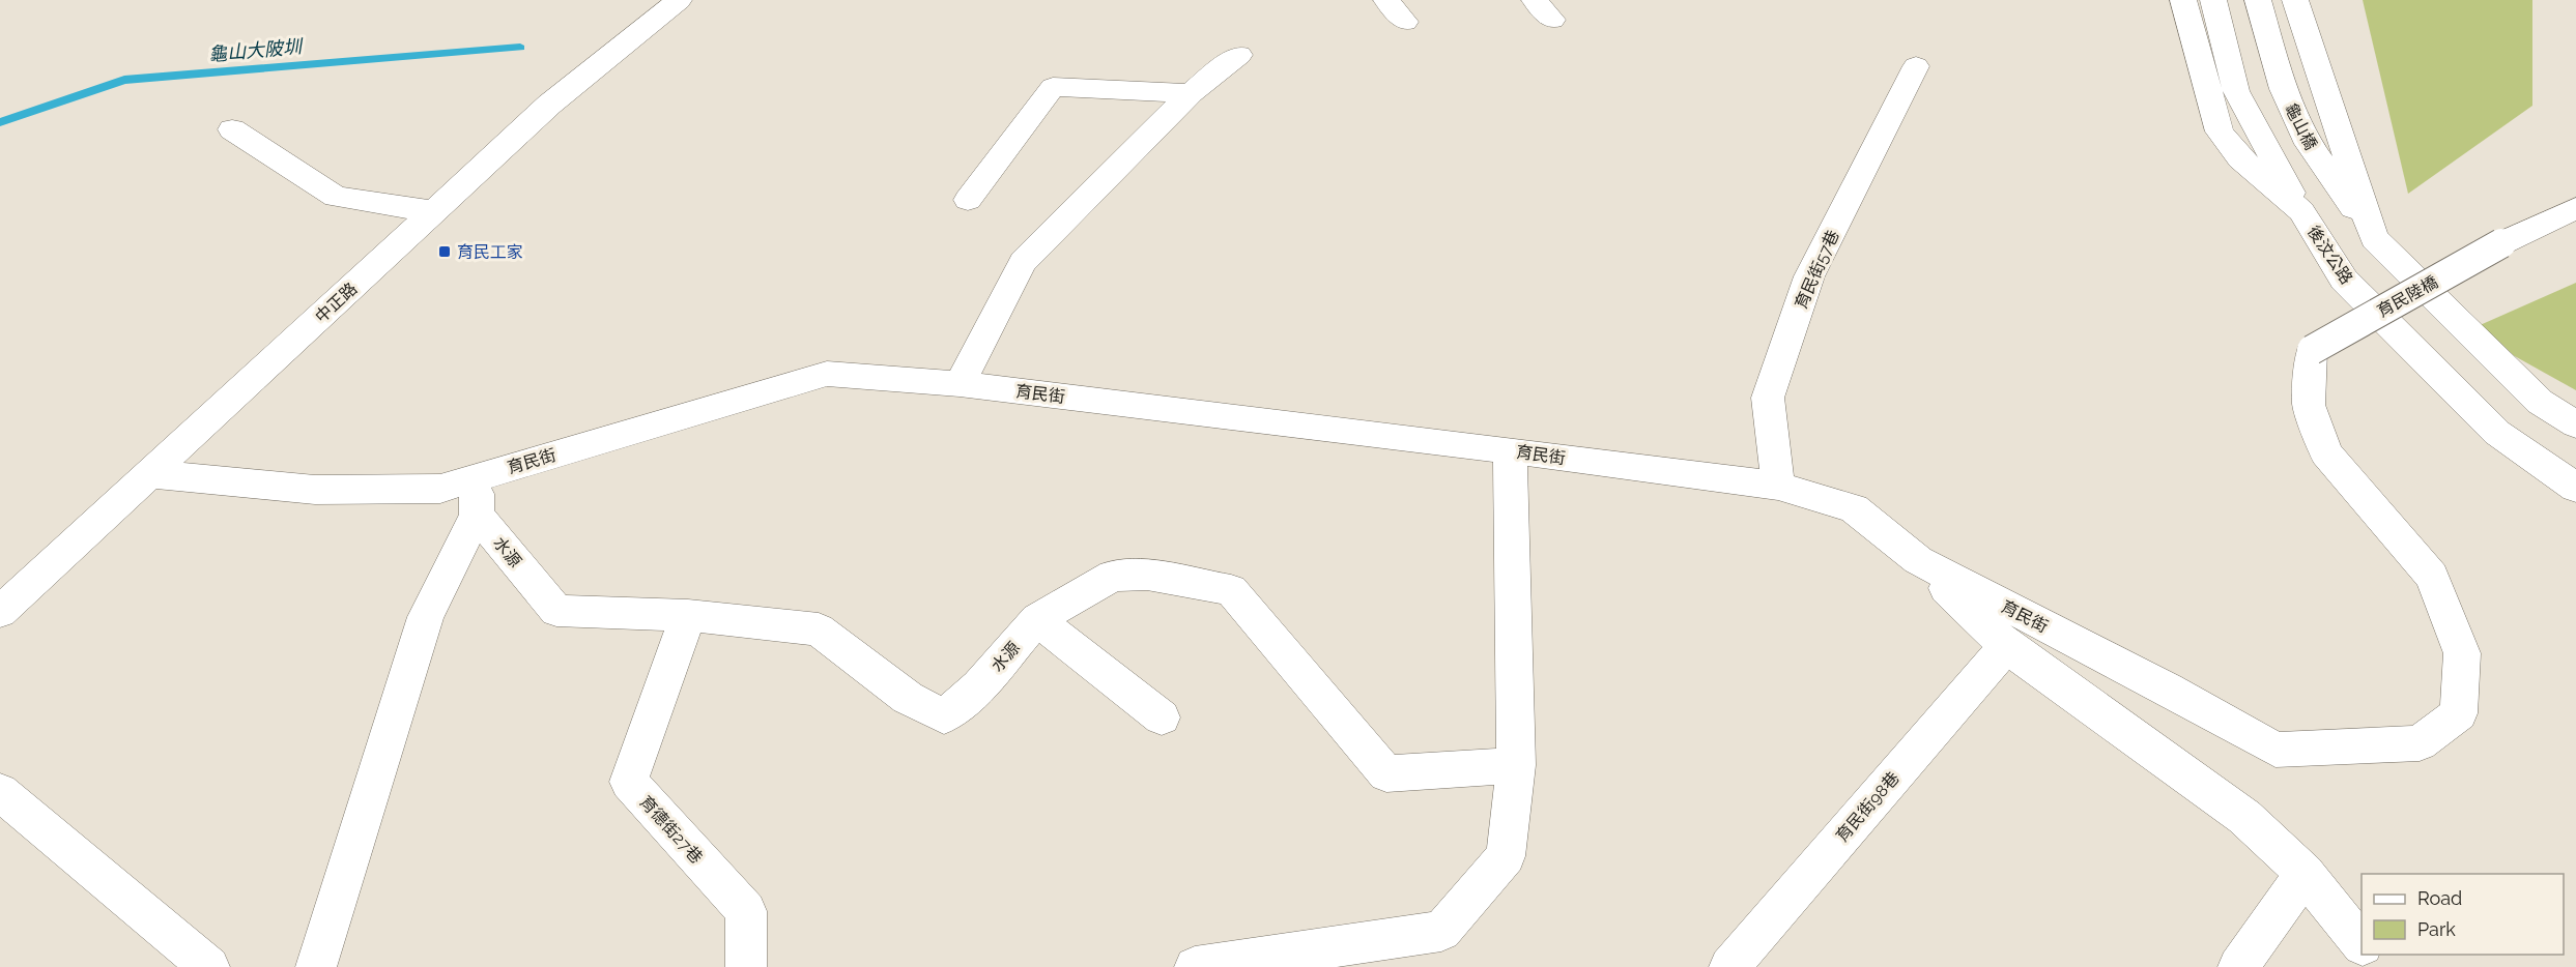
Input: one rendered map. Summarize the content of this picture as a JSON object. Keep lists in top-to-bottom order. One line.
{"streets":{"street":["龜山橋","後汶公路","育民街57巷","育民陸橋","中正路","育民街","水源","育民街98巷","育德街27巷"]},"crossings":[["育民街57巷","育民街"],["育民陸橋","育民街"],["中正路","育民街"],["水源","育德街27巷"]],"water":["龜山大陂圳"],"places":{"transit":["育民工家"]},"legend":["Road","Park"]}
